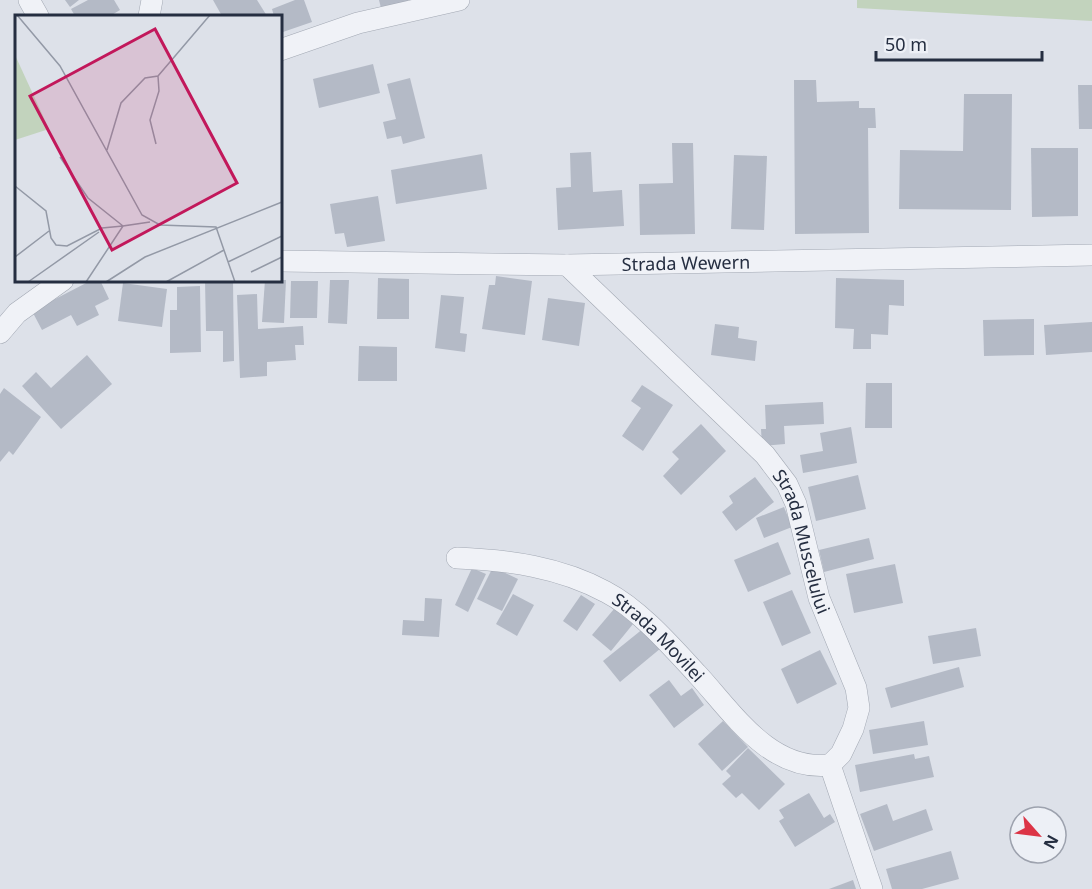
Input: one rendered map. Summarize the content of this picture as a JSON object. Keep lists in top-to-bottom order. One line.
{"streets":{"street":["Strada Wewern","Strada Muscelului","Strada Movilei"]},"crossings":[["Strada Wewern","Strada Muscelului"],["Strada Muscelului","Strada Movilei"]],"scale_bar":"50 m","north":"bottom right"}
